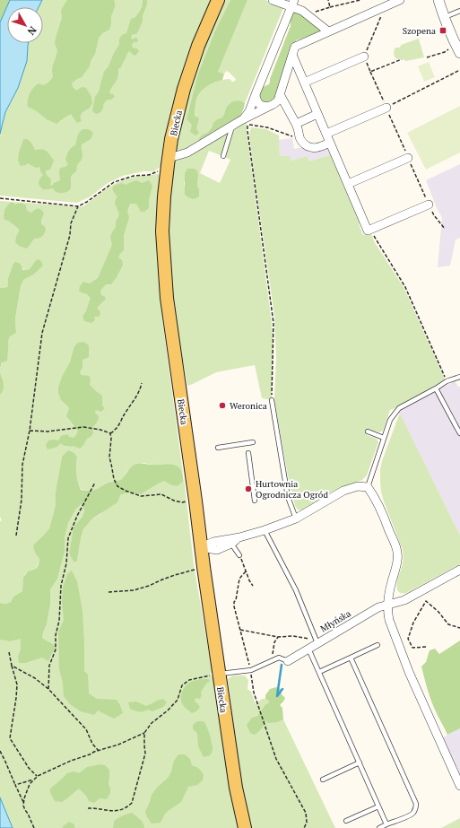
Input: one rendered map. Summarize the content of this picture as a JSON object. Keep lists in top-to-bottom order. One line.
{"streets":{"main road":["Biecka"],"street":["Młyńska"]},"crossings":[["Biecka","Młyńska"]],"places":{"transit":["Szopena"],"other":["Weronica","Hurtownia Ogrodnicza Ogród"]},"north":"bottom right"}
